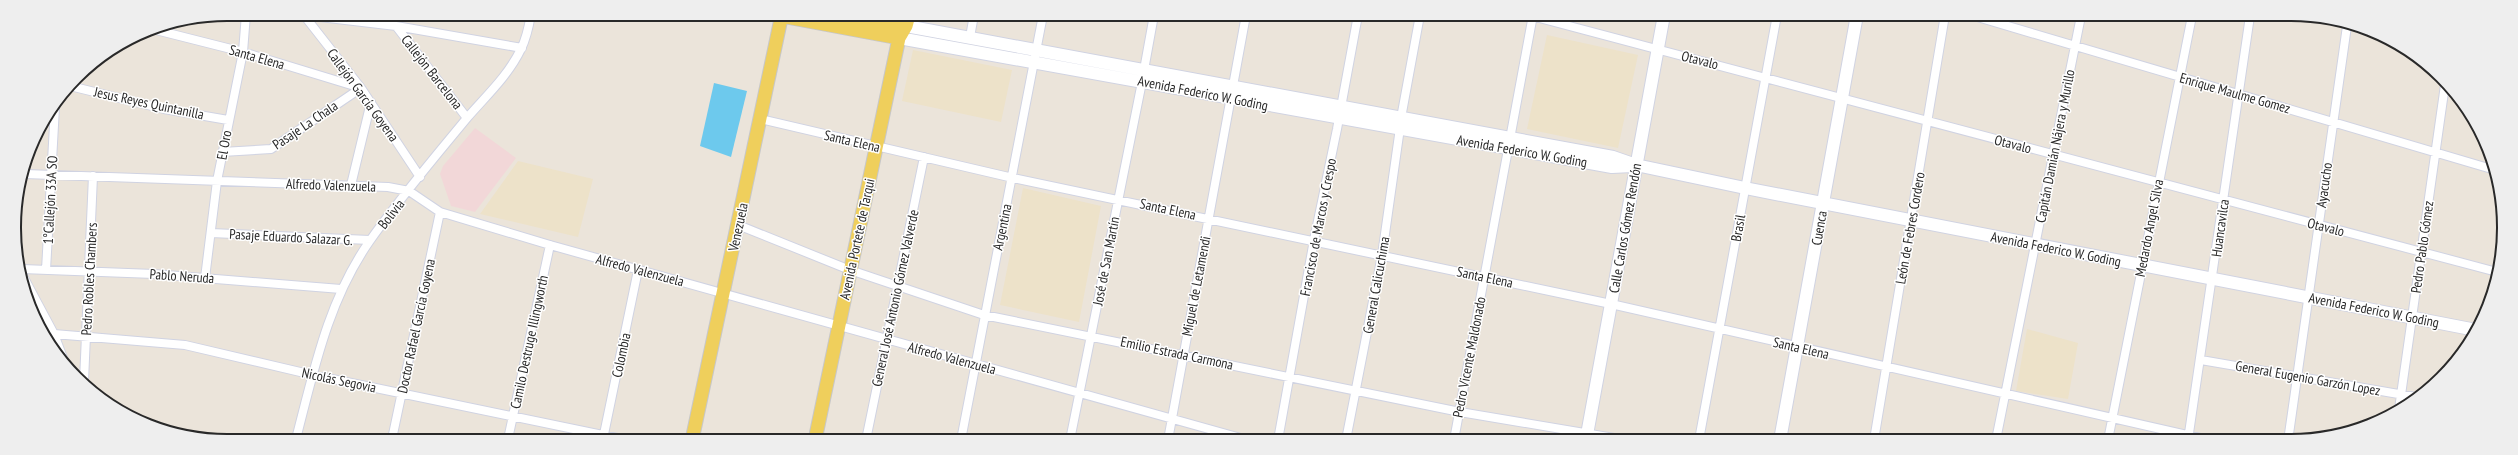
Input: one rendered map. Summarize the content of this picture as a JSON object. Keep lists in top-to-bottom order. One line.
{"streets":{"main road":["Avenida Federico W. Goding","Venezuela","Avenida Portete de Tarqui"],"street":["Santa Elena","Otavalo","Callejón Barcelona","Enrique Maulme Gomez","Callejón García Goyena","Jesus Reyes Quintanilla","Pasaje La Chala","El Oro","Capitán Damián Nájera y Murillo","Alfredo Valenzuela","Ayacucho","1°Callejón 33A SO","Bolivia","Argentina","Francisco de Marcos y Crespo","Calle Carlos Gómez Rendón","Brasil","Cuenca","León de Febres Cordero","Medardo Angel Silva","Huancavilca","Pasaje Eduardo Salazar G.","Pedro Pablo Gómez","José de San Martín","Pablo Neruda","Pedro Robles Chambers","General Calicuchima","Miguel de Letamendi","General José Antonio Gómez Valverde","Doctor Rafael García Goyena","Camilo Destruge Illingworth","Emilio Estrada Carmona","Colombia","Pedro Vicente Maldonado","General Eugenio Garzón Lopez","Nicolás Segovia"]},"crossings":[["Santa Elena","Callejón García Goyena"],["Santa Elena","Pasaje La Chala"],["Santa Elena","El Oro"],["Santa Elena","Capitán Damián Nájera y Murillo"],["Santa Elena","Venezuela"],["Santa Elena","Argentina"],["Santa Elena","Francisco de Marcos y Crespo"],["Santa Elena","Calle Carlos Gómez Rendón"],["Santa Elena","Brasil"],["Santa Elena","Cuenca"],["Santa Elena","León de Febres Cordero"],["Santa Elena","Medardo Angel Silva"],["Santa Elena","Avenida Portete de Tarqui"],["Santa Elena","José de San Martín"],["Santa Elena","General Calicuchima"],["Santa Elena","Miguel de Letamendi"],["Santa Elena","General José Antonio Gómez Valverde"],["Santa Elena","Pedro Vicente Maldonado"],["Otavalo","Capitán Damián Nájera y Murillo"],["Otavalo","Ayacucho"],["Otavalo","Calle Carlos Gómez Rendón"],["Otavalo","Brasil"],["Otavalo","Cuenca"],["Otavalo","León de Febres Cordero"],["Otavalo","Medardo Angel Silva"],["Otavalo","Huancavilca"],["Otavalo","Pedro Pablo Gómez"],["Callejón Barcelona","Bolivia"],["Avenida Federico W. Goding","Capitán Damián Nájera y Murillo"],["Avenida Federico W. Goding","Ayacucho"],["Avenida Federico W. Goding","Argentina"],["Avenida Federico W. Goding","Francisco de Marcos y Crespo"],["Avenida Federico W. Goding","Calle Carlos Gómez Rendón"],["Avenida Federico W. Goding","Brasil"],["Avenida Federico W. Goding","Cuenca"],["Avenida Federico W. Goding","León de Febres Cordero"],["Avenida Federico W. Goding","Medardo Angel Silva"],["Avenida Federico W. Goding","Huancavilca"],["Avenida Federico W. Goding","Avenida Portete de Tarqui"],["Avenida Federico W. Goding","Pedro Pablo Gómez"],["Avenida Federico W. Goding","José de San Martín"],["Avenida Federico W. Goding","General Calicuchima"],["Avenida Federico W. Goding","Miguel de Letamendi"],["Avenida Federico W. Goding","Pedro Vicente Maldonado"],["Enrique Maulme Gomez","Capitán Damián Nájera y Murillo"],["Enrique Maulme Gomez","Ayacucho"],["Enrique Maulme Gomez","Medardo Angel Silva"],["Enrique Maulme Gomez","Huancavilca"],["Enrique Maulme Gomez","Pedro Pablo Gómez"],["Callejón García Goyena","Pasaje La Chala"],["Callejón García Goyena","Bolivia"],["Jesus Reyes Quintanilla","El Oro"],["Pasaje La Chala","El Oro"],["El Oro","Alfredo Valenzuela"],["El Oro","Pasaje Eduardo Salazar G."],["El Oro","Pablo Neruda"],["Alfredo Valenzuela","1°Callejón 33A SO"],["Alfredo Valenzuela","Bolivia"],["Alfredo Valenzuela","Venezuela"],["Alfredo Valenzuela","Argentina"],["Alfredo Valenzuela","Avenida Portete de Tarqui"],["Alfredo Valenzuela","José de San Martín"],["Alfredo Valenzuela","Pedro Robles Chambers"],["Alfredo Valenzuela","Miguel de Letamendi"],["Alfredo Valenzuela","General José Antonio Gómez Valverde"],["Alfredo Valenzuela","Doctor Rafael García Goyena"],["Alfredo Valenzuela","Camilo Destruge Illingworth"],["Alfredo Valenzuela","Colombia"],["Ayacucho","General Eugenio Garzón Lopez"],["1°Callejón 33A SO","Pablo Neruda"],["Bolivia","Pasaje Eduardo Salazar G."],["Bolivia","Pablo Neruda"],["Bolivia","Nicolás Segovia"],["Venezuela","Emilio Estrada Carmona"],["Argentina","Emilio Estrada Carmona"],["Francisco de Marcos y Crespo","Emilio Estrada Carmona"],["Huancavilca","General Eugenio Garzón Lopez"],["Avenida Portete de Tarqui","Emilio Estrada Carmona"],["Pedro Pablo Gómez","General Eugenio Garzón Lopez"],["José de San Martín","Emilio Estrada Carmona"],["Pablo Neruda","Pedro Robles Chambers"],["Pedro Robles Chambers","Nicolás Segovia"],["General Calicuchima","Emilio Estrada Carmona"],["Miguel de Letamendi","Emilio Estrada Carmona"],["General José Antonio Gómez Valverde","Emilio Estrada Carmona"],["Doctor Rafael García Goyena","Nicolás Segovia"],["Camilo Destruge Illingworth","Nicolás Segovia"],["Emilio Estrada Carmona","Pedro Vicente Maldonado"]]}
